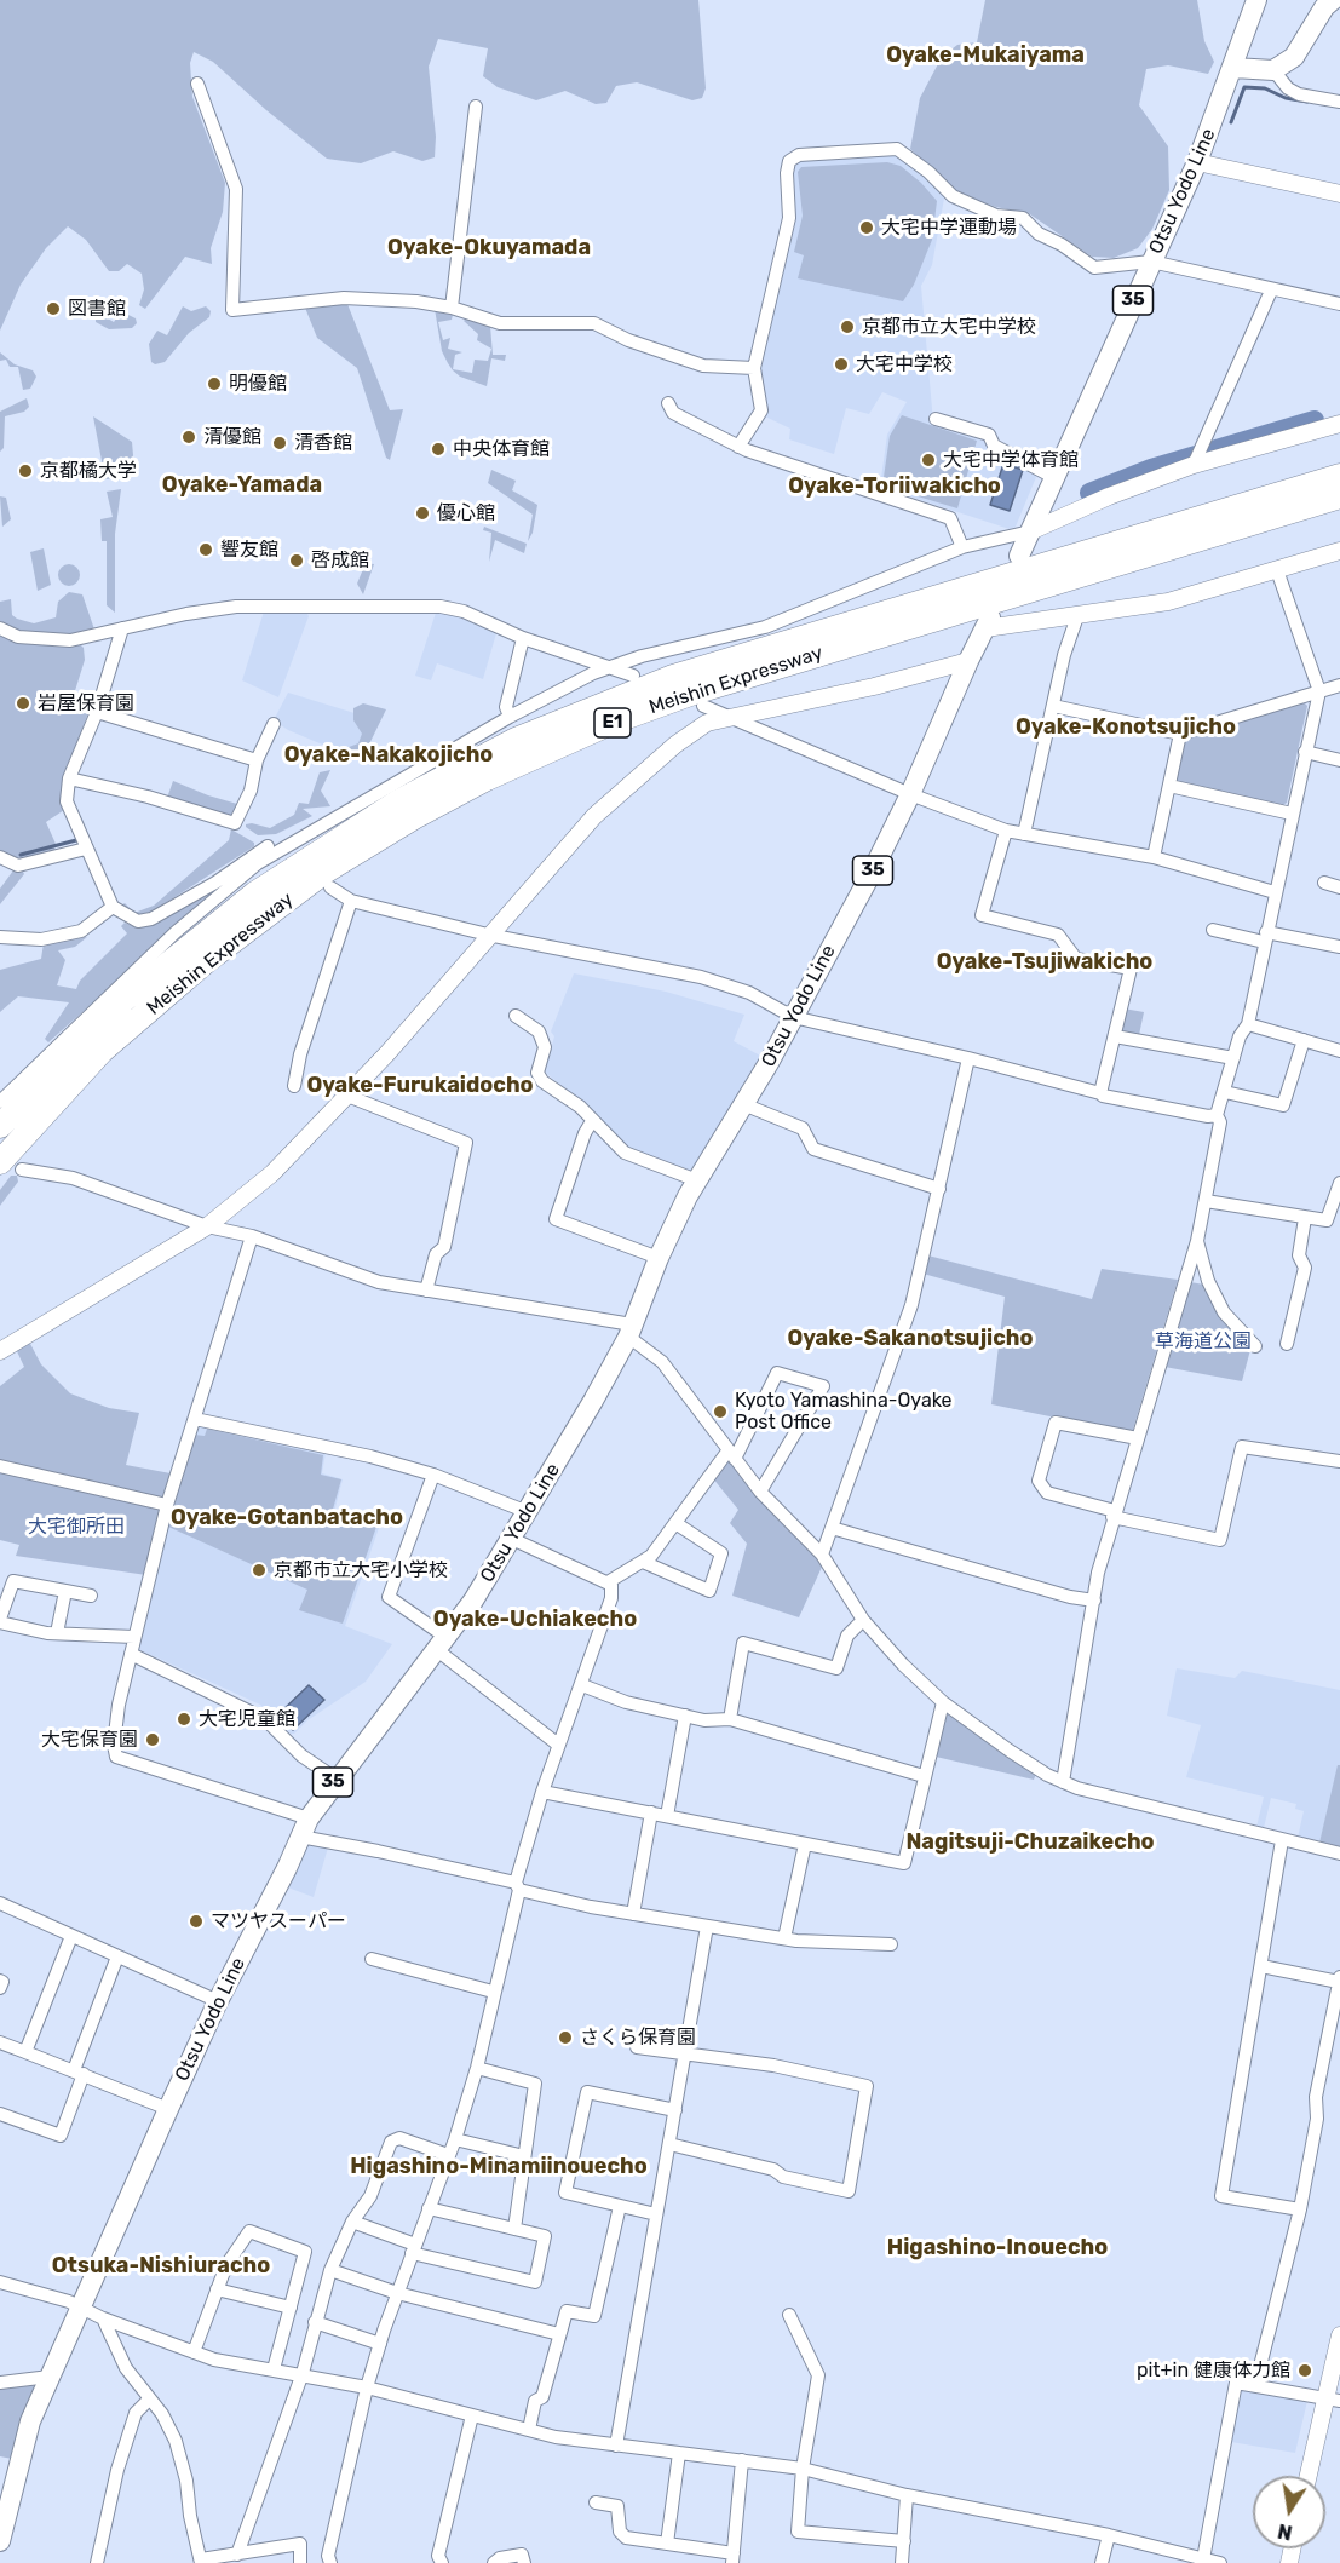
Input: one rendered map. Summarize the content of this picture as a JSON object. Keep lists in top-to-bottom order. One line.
{"streets":{"highway":["Meishin Expressway","E1"],"main road":["Otsu Yodo Line","35"]},"districts":["Oyake-Mukaiyama","Oyake-Okuyamada","Oyake-Yamada","Oyake-Toriiwakicho","Oyake-Konotsujicho","Oyake-Nakakojicho","Oyake-Tsujiwakicho","Oyake-Furukaidocho","Oyake-Sakanotsujicho","Oyake-Gotanbatacho","Oyake-Uchiakecho","Nagitsuji-Chuzaikecho","Higashino-Minamiinouecho","Higashino-Inouecho","Otsuka-Nishiuracho"],"parks":["草海道公園","大宅御所田"],"places":["大宅中学運動場","図書館","京都市立大宅中学校","大宅中学校","明優館","清優館","清香館","中央体育館","大宅中学体育館","京都橘大学","優心館","響友館","啓成館","岩屋保育園","Kyoto Yamashina-Oyake Post Office","京都市立大宅小学校","大宅児童館","大宅保育園","マツヤスーパー","さくら保育園","pit+in 健康体力館"],"north":"bottom"}
